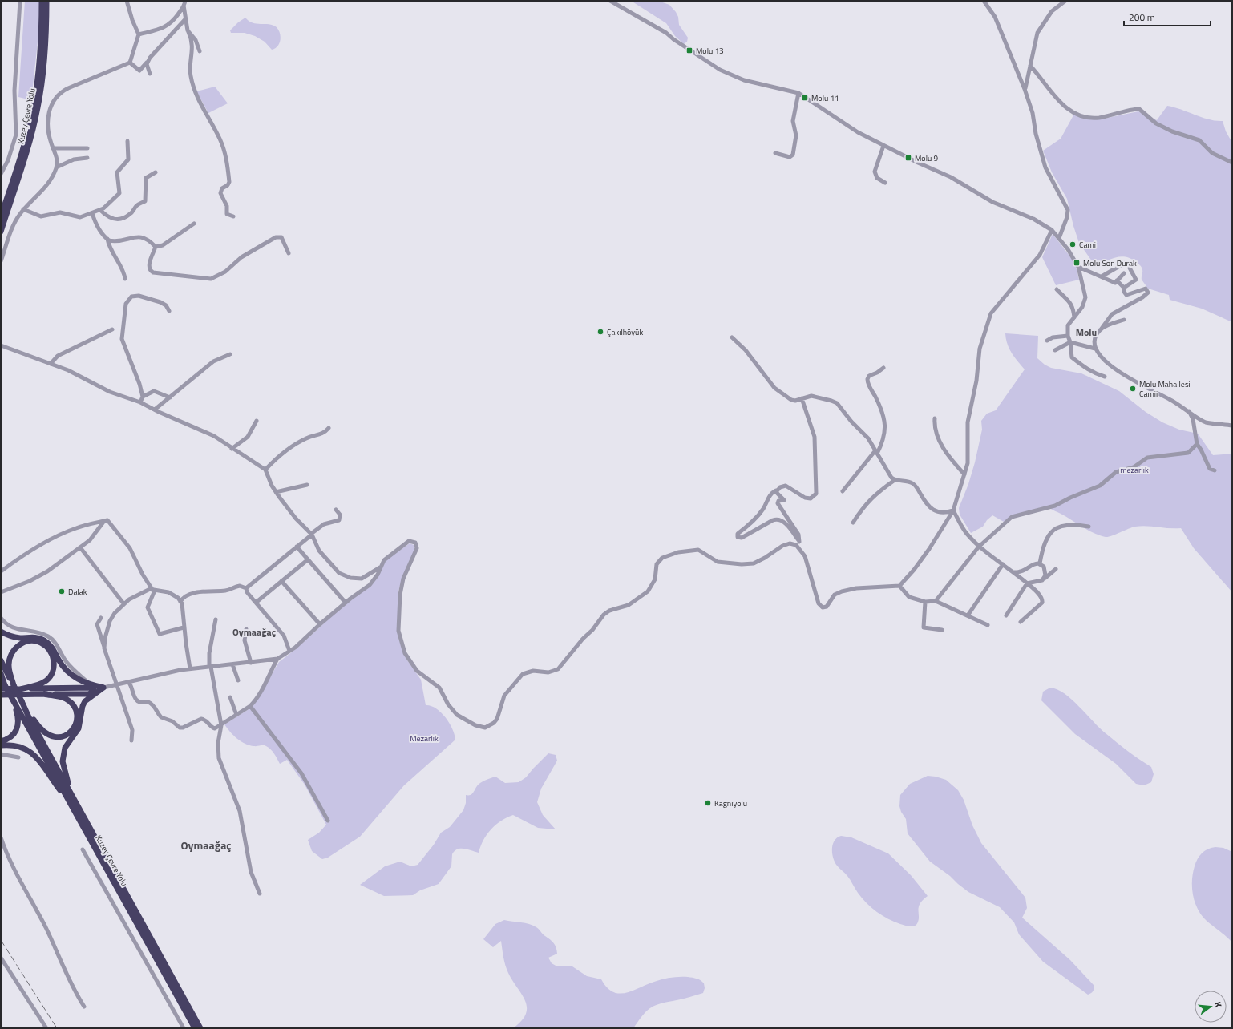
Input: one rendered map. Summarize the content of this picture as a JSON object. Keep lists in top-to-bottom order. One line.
{"streets":{"highway":["Kuzey Çevre Yolu"]},"districts":["Molu","Oymaağaç","Oymaağaç"],"parks":["mezarlık","Mezarlık"],"places":{"transit":["Molu 13","Molu 11","Molu 9","Molu Son Durak"],"other":["Cami","Çakılhöyük","Molu Mahallesi Camii","Dalak","Kağnıyolu"]},"scale_bar":"200 m","north":"right"}
